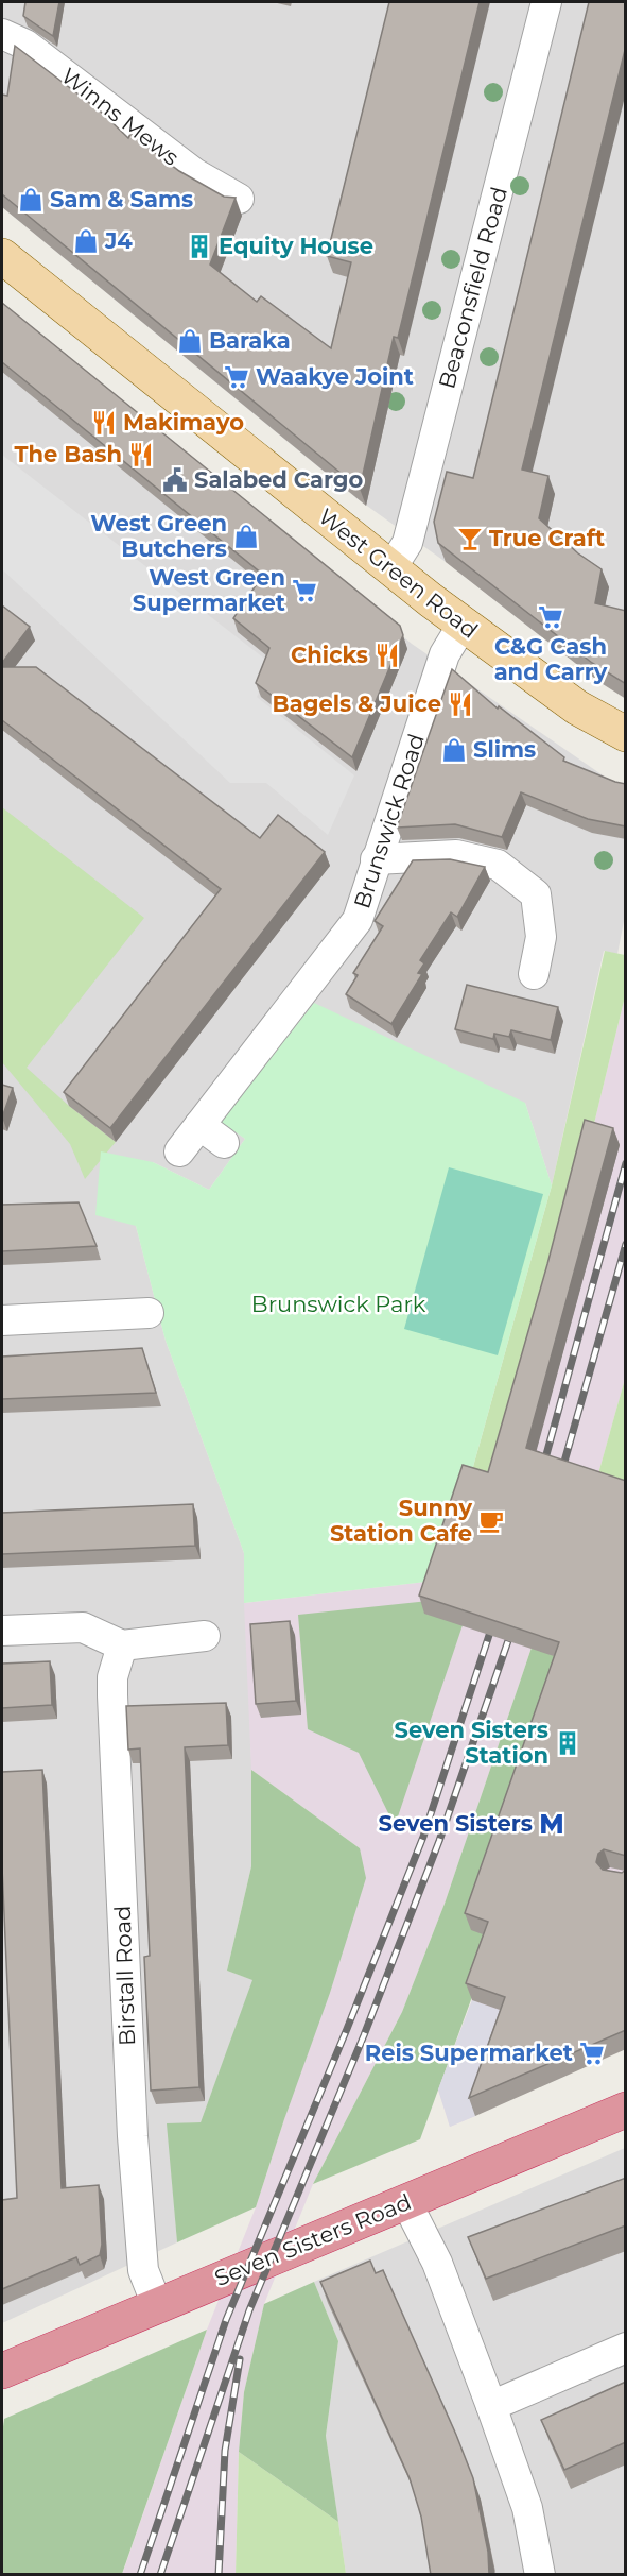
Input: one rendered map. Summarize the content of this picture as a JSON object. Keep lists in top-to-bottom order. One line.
{"streets":{"highway":["Seven Sisters Road"],"main road":["West Green Road"],"street":["Winns Mews","Beaconsfield Road","Brunswick Road","Birstall Road"]},"crossings":[["Beaconsfield Road","West Green Road"],["West Green Road","Brunswick Road"],["Birstall Road","Seven Sisters Road"]],"parks":["Brunswick Park"],"places":{"shop":["Sam & Sams","J4","Baraka","West Green Butchers","Slims"],"building":["Equity House","Seven Sisters Station"],"supermarket":["Waakye Joint","West Green Supermarket","C&G Cash and Carry","Reis Supermarket"],"restaurant":["Makimayo","The Bash","Chicks","Bagels & Juice"],"public building":["Salabed Cargo"],"bar":["True Craft"],"cafe":["Sunny Station Cafe"],"metro station":["Seven Sisters"]}}
